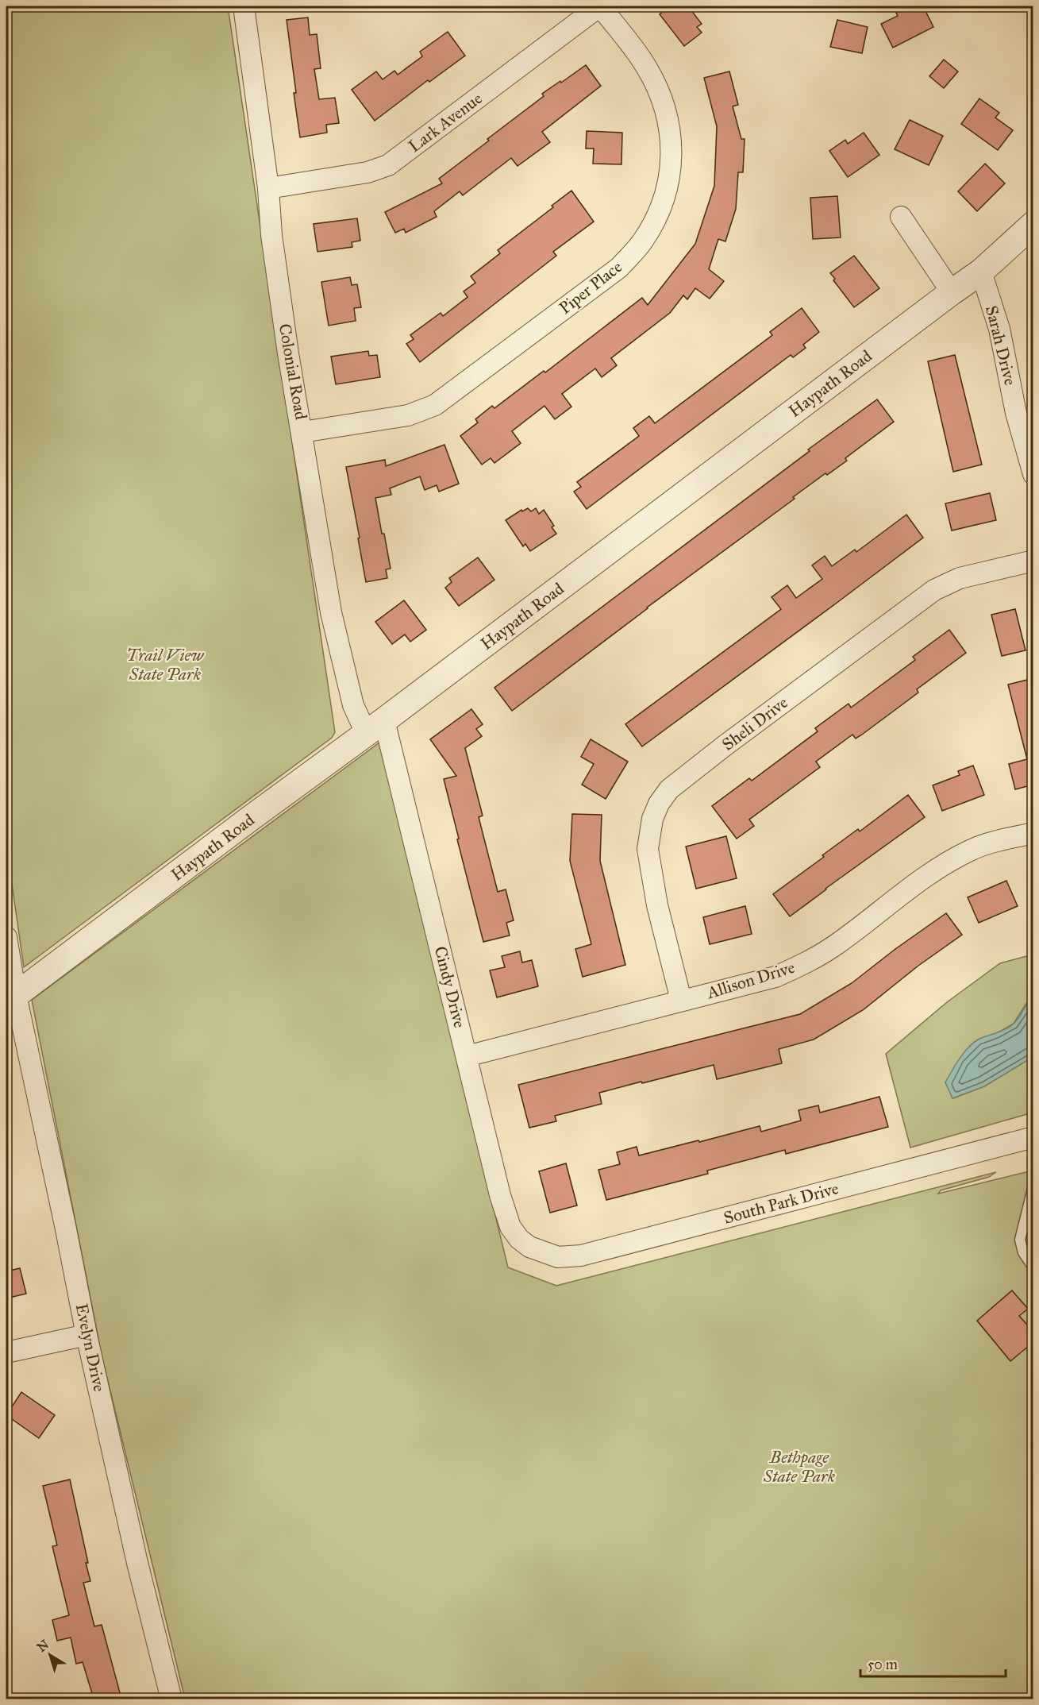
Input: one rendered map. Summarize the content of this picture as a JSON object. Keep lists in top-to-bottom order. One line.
{"streets":{"street":["Lark Avenue","Piper Place","Sarah Drive","Colonial Road","Haypath Road","Sheli Drive","Allison Drive","Cindy Drive","South Park Drive","Evelyn Drive"]},"crossings":[["Lark Avenue","Piper Place"],["Lark Avenue","Colonial Road"],["Piper Place","Colonial Road"],["Sarah Drive","Haypath Road"],["Colonial Road","Haypath Road"],["Colonial Road","Cindy Drive"],["Haypath Road","Cindy Drive"],["Haypath Road","Evelyn Drive"],["Sheli Drive","Allison Drive"],["Allison Drive","Cindy Drive"],["Cindy Drive","South Park Drive"]],"parks":["Trail View State Park","Bethpage State Park"],"scale_bar":"50 m","north":"top left"}
